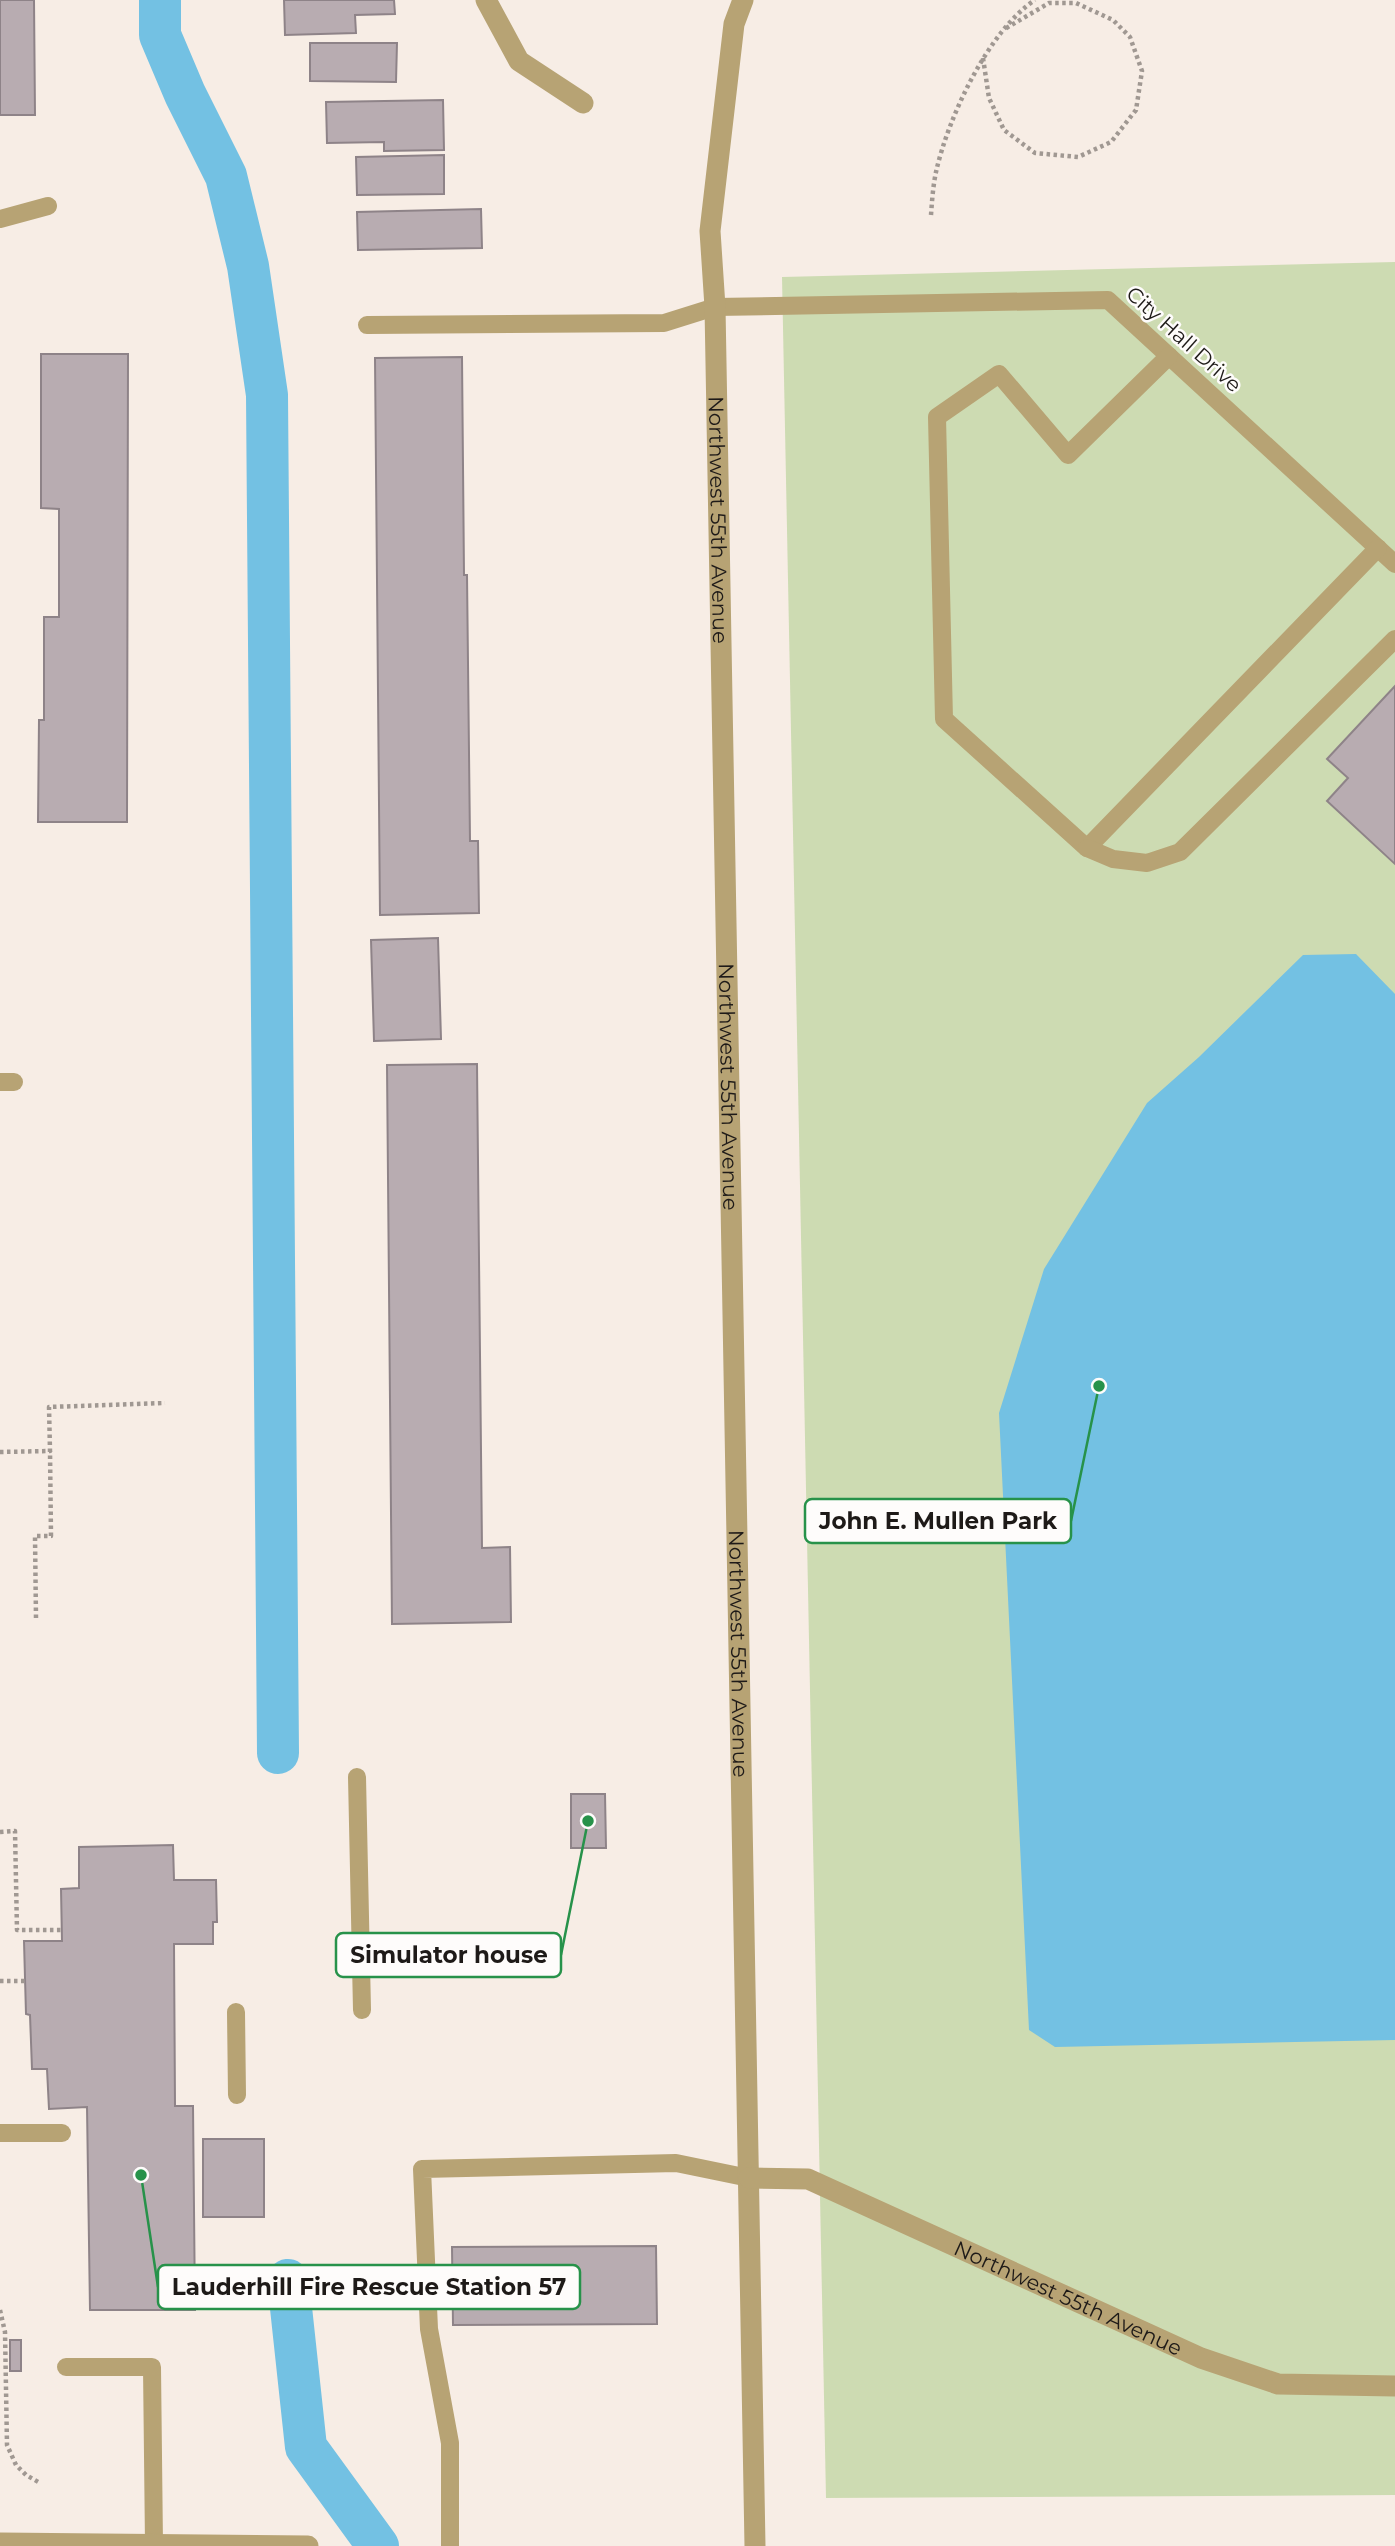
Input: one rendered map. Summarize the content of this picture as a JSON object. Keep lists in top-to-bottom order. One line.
{"streets":{"street":["Northwest 55th Avenue"],"lane":["City Hall Drive"]},"crossings":[["City Hall Drive","Northwest 55th Avenue"]],"places":["John E. Mullen Park","Simulator house","Lauderhill Fire Rescue Station 57"]}
